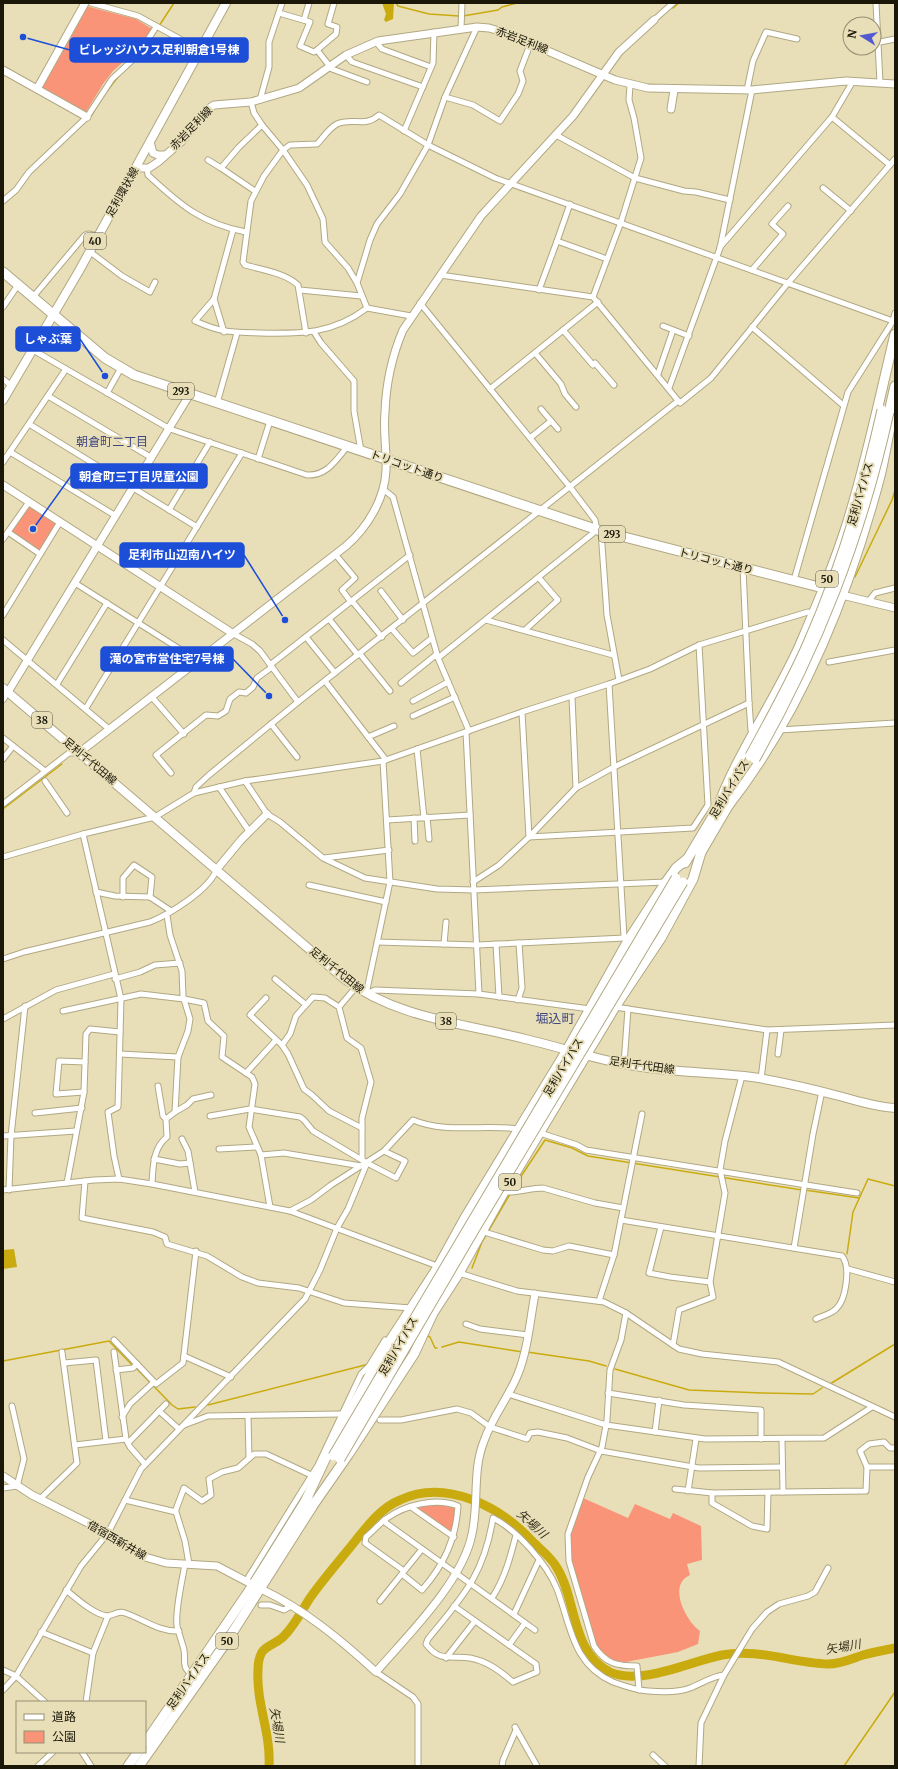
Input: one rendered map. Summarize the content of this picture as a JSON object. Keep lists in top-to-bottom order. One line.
{"streets":{"highway":["293","トリコット通り","足利バイパス","50"],"main road":["足利環状線","40","38","足利千代田線"],"street":["赤岩足利線","借宿西新井線"]},"crossings":[["足利環状線","トリコット通り"],["トリコット通り","50"],["足利バイパス","50"],["足利バイパス","借宿西新井線"],["50","足利千代田線"]],"districts":["朝倉町二丁目","堀込町"],"water":["矢場川"],"places":["ビレッジハウス足利朝倉1号棟","しゃぶ葉","朝倉町三丁目児童公園","足利市山辺南ハイツ","滝の宮市営住宅7号棟"],"legend":["道路","公園"],"north":"left"}
